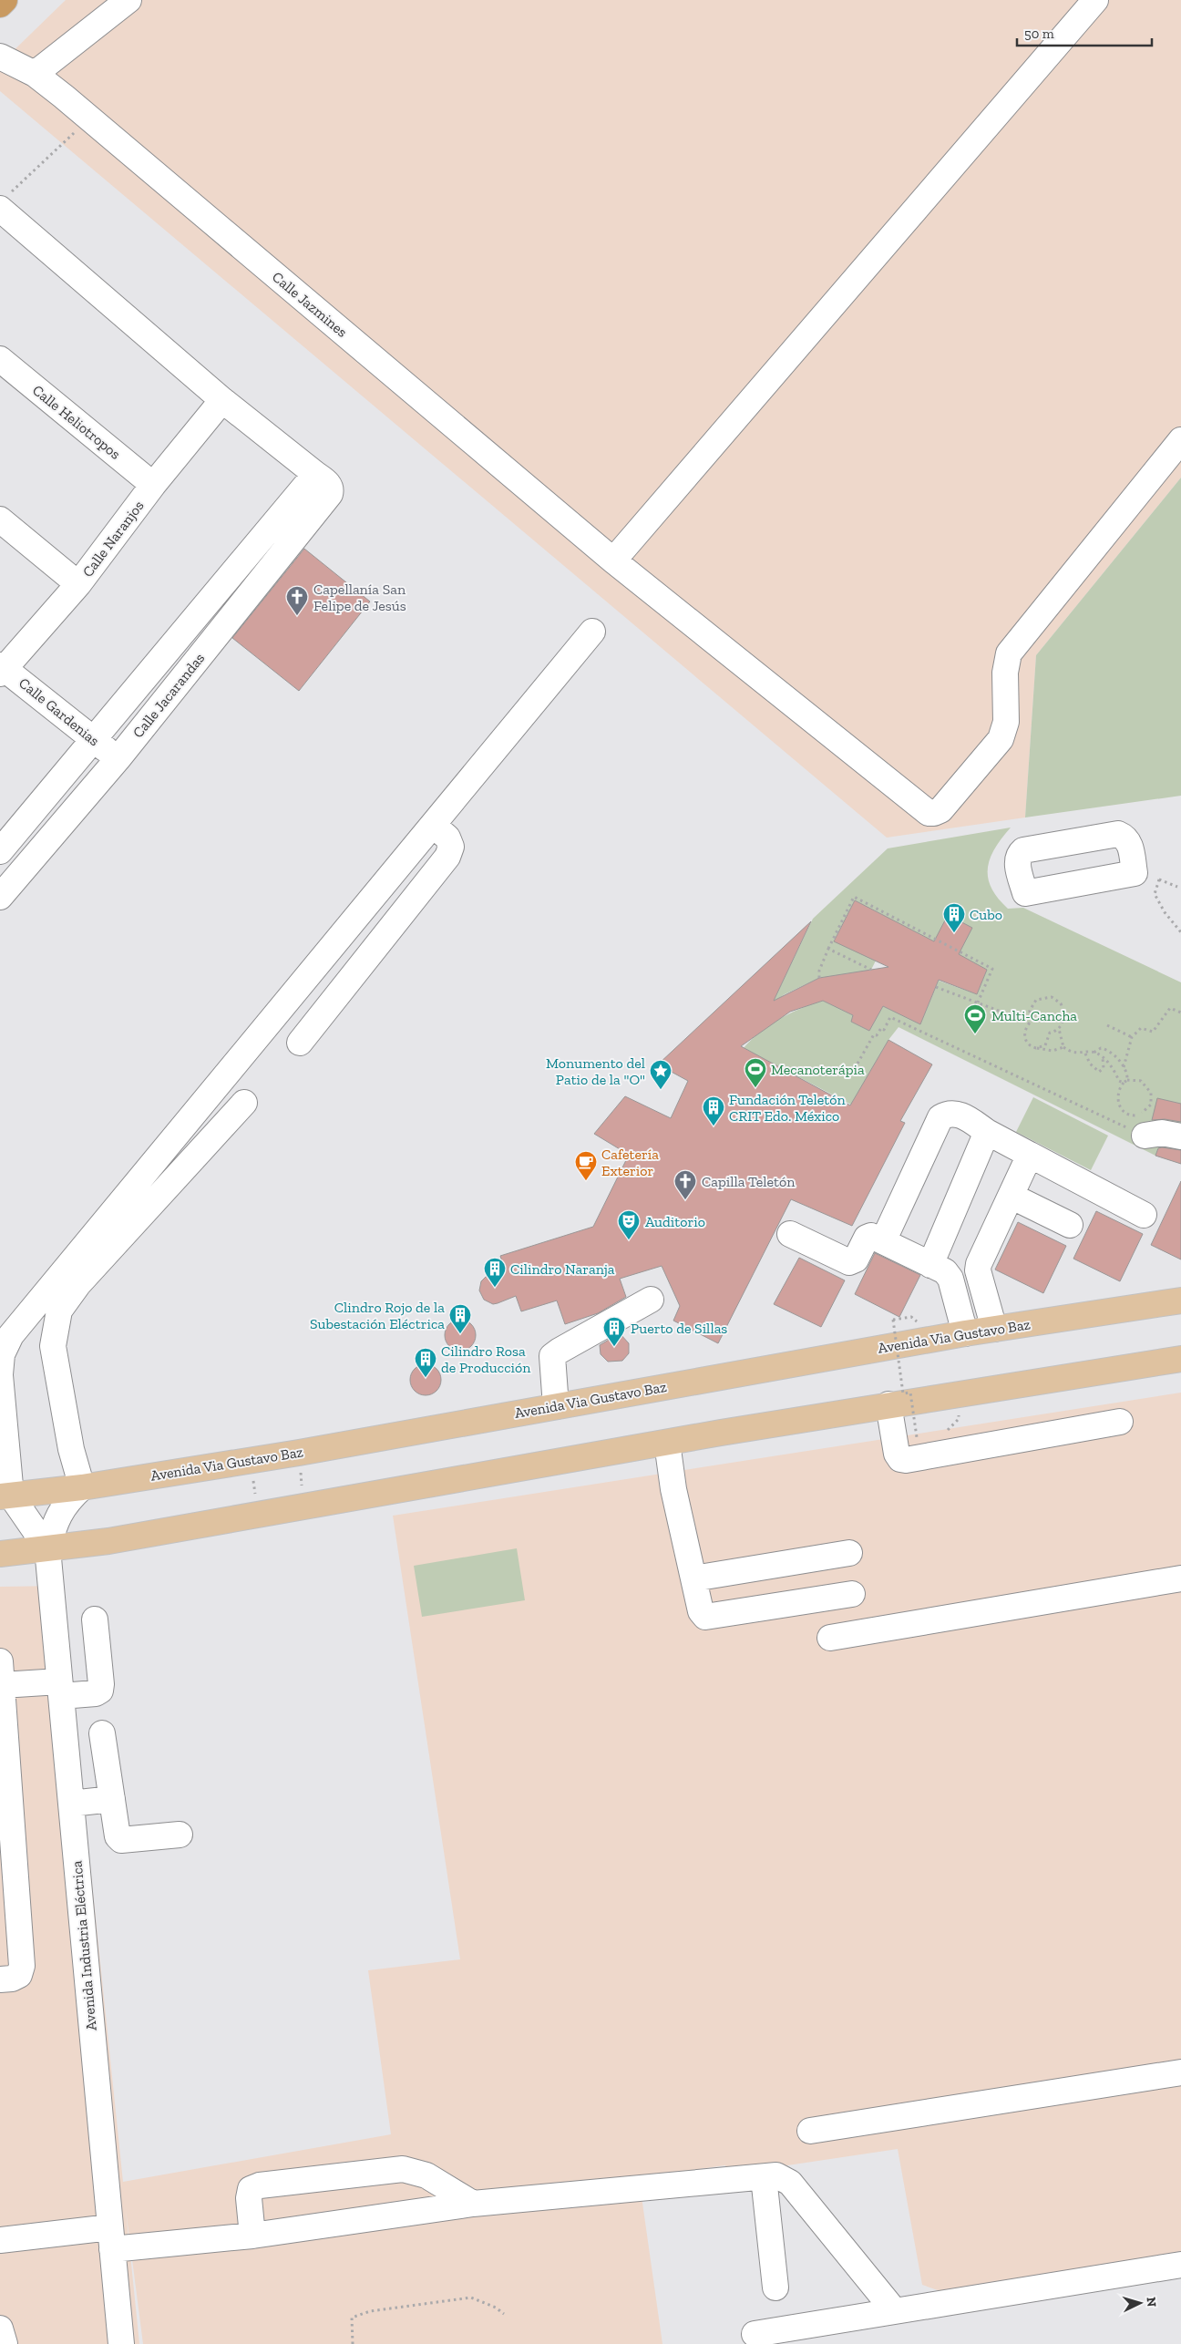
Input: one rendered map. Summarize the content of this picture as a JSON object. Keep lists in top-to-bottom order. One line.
{"streets":{"main road":["Avenida Via Gustavo Baz"],"street":["Calle Jazmines","Calle Heliotropos","Calle Naranjos","Calle Jacarandas","Calle Gardenias","Avenida Industria Eléctrica"]},"crossings":[["Calle Heliotropos","Calle Naranjos"],["Calle Naranjos","Calle Gardenias"],["Calle Jacarandas","Calle Gardenias"],["Avenida Via Gustavo Baz","Avenida Industria Eléctrica"]],"places":{"church":["Capellanía San Felipe de Jesús","Capilla Teletón"],"building":["Cubo","Fundación Teletón CRIT Edo. México","Cilindro Naranja","Clindro Rojo de la Subestación Eléctrica","Puerto de Sillas","Cilindro Rosa de Producción"],"sports":["Multi-Cancha","Mecanoterápia"],"place":["Monumento del Patio de la \"O\""],"cafe":["Cafetería Exterior"],"theatre":["Auditorio"]},"scale_bar":"50 m","north":"right"}
